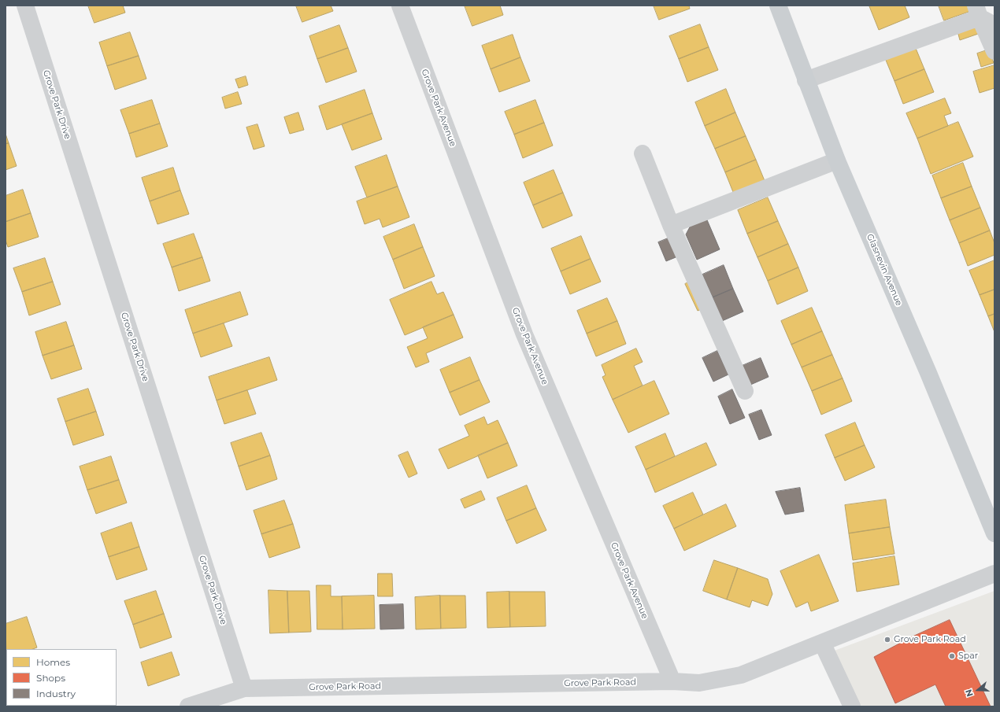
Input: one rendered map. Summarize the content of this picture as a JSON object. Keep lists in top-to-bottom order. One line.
{"streets":{"main road":["Glasnevin Avenue"],"street":["Grove Park Drive","Grove Park Avenue","Grove Park Road"]},"crossings":[["Grove Park Drive","Grove Park Road"],["Grove Park Avenue","Grove Park Road"]],"places":["Grove Park Road","Spar"],"legend":["Homes","Shops","Industry"],"north":"left"}
